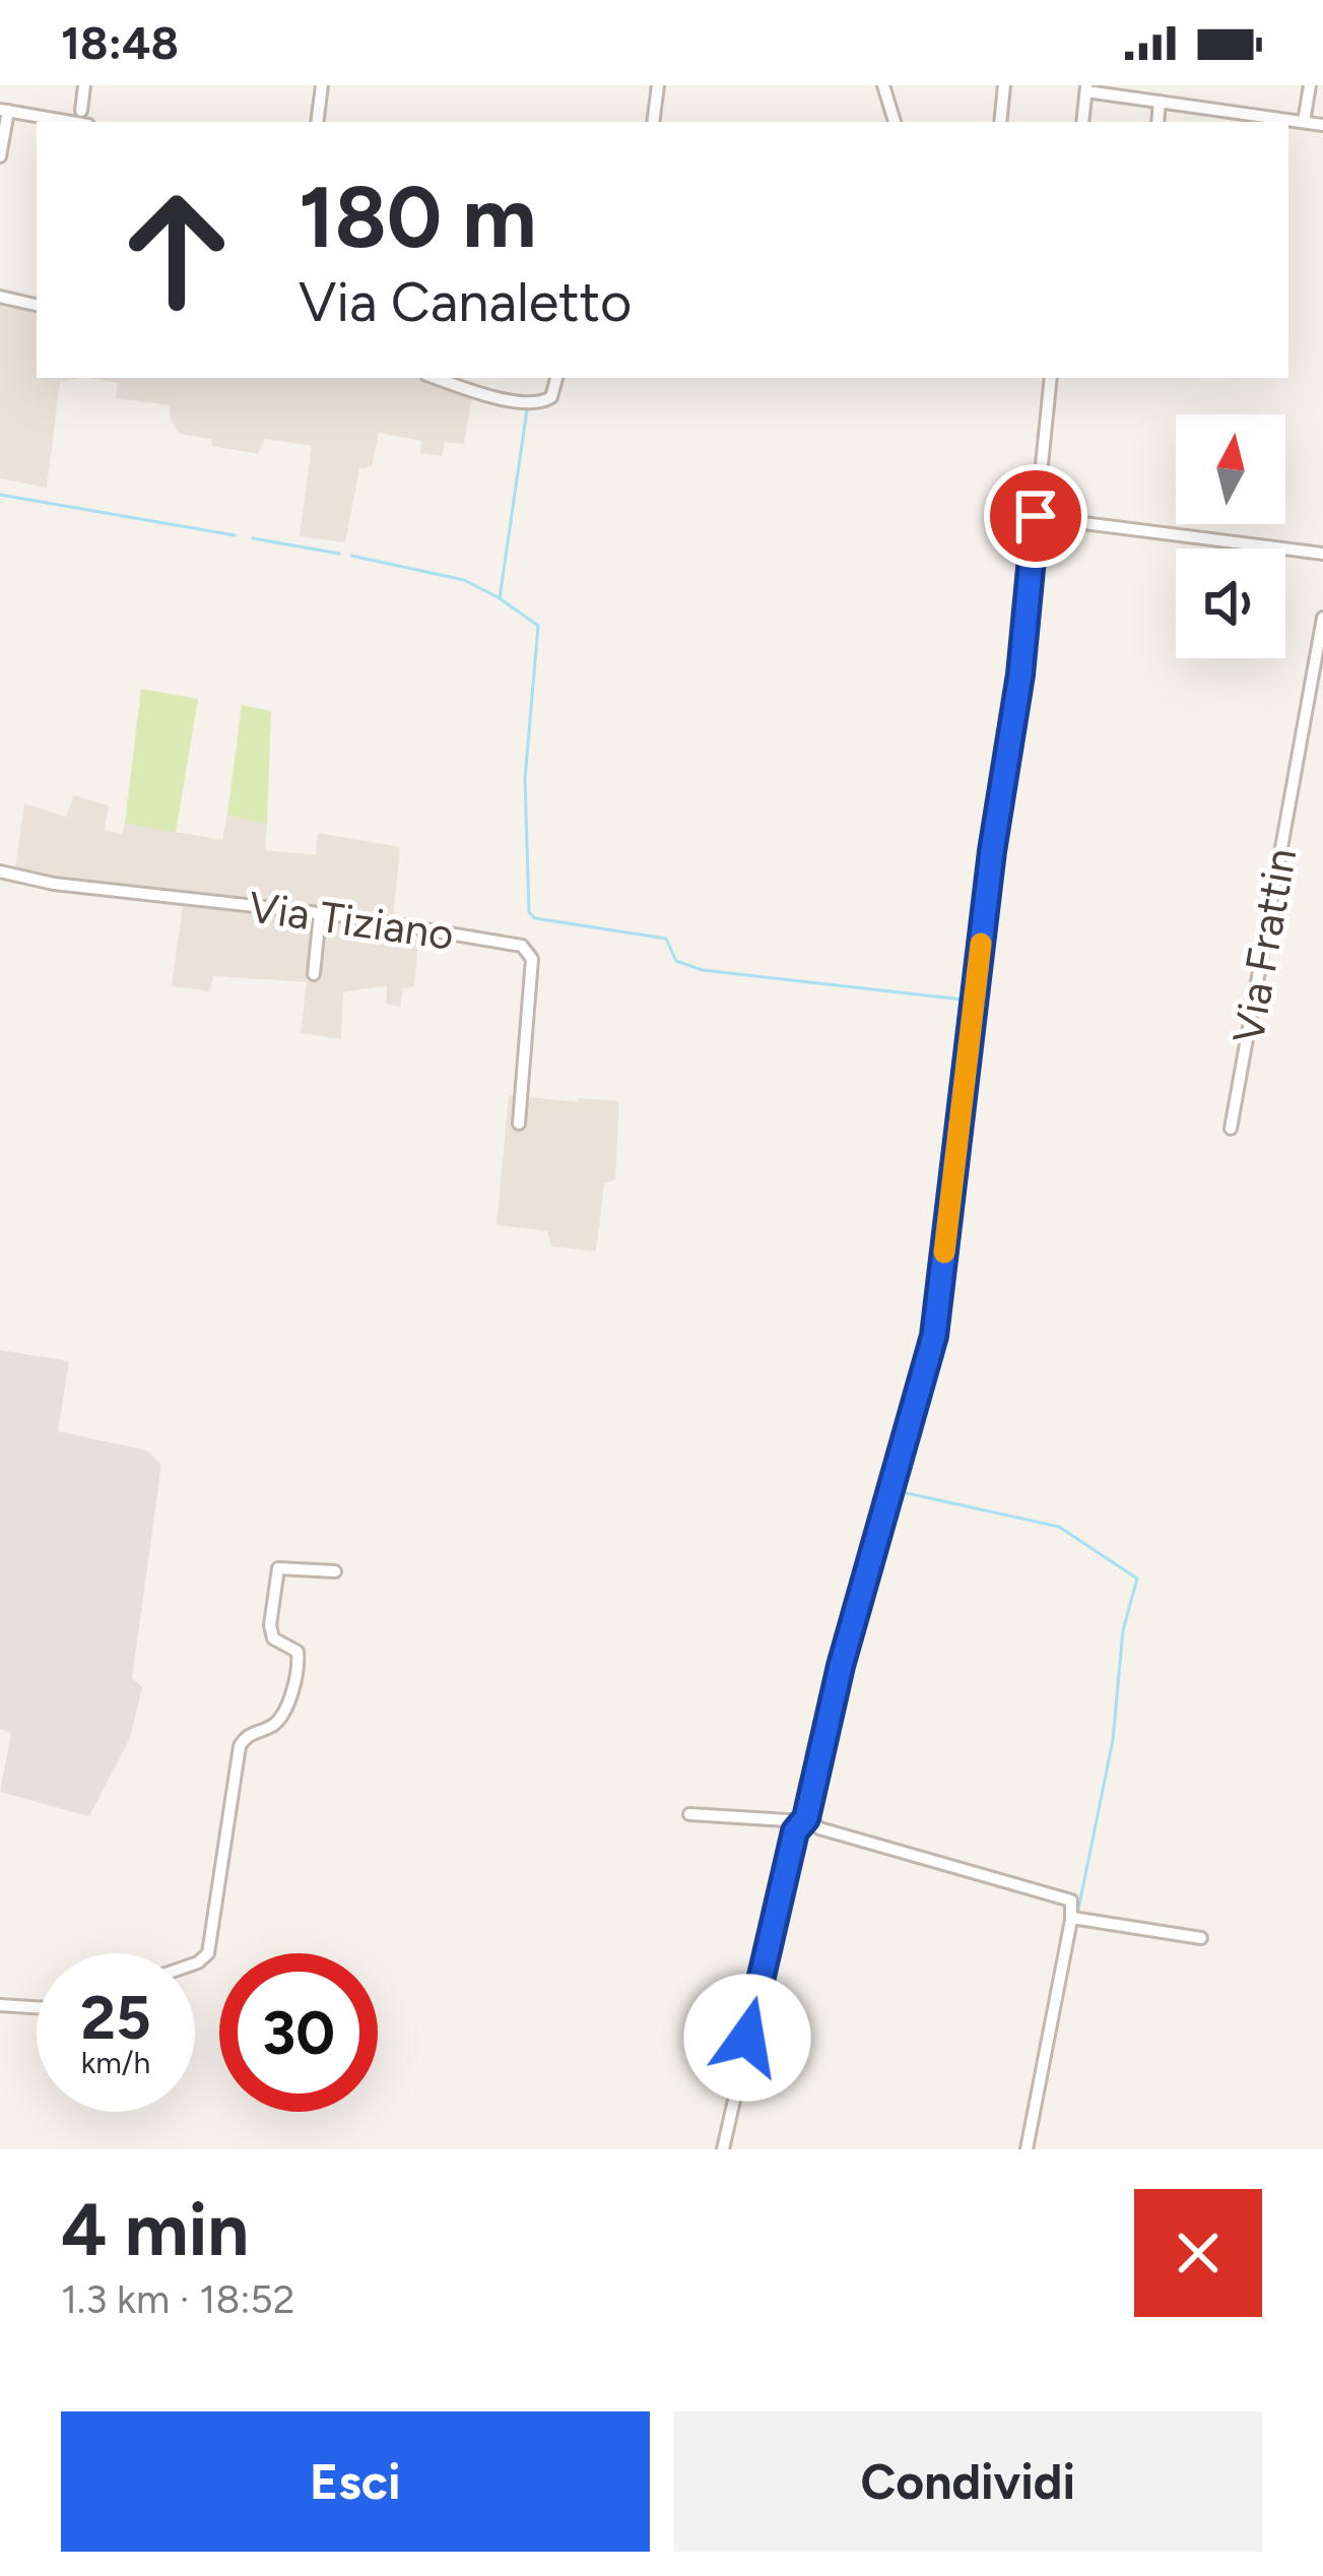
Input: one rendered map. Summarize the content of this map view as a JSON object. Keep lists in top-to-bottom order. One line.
{"streets":{"street":["Via Tiziano","Via Frattin"]},"north":"top","page":{"status":"18:48","turn":["180 m","Via Canaletto"],"speed":"25 km/h","limit":"30","heading":["4 min","1.3 km · 18:52"],"buttons":["Esci","Condividi"]}}
